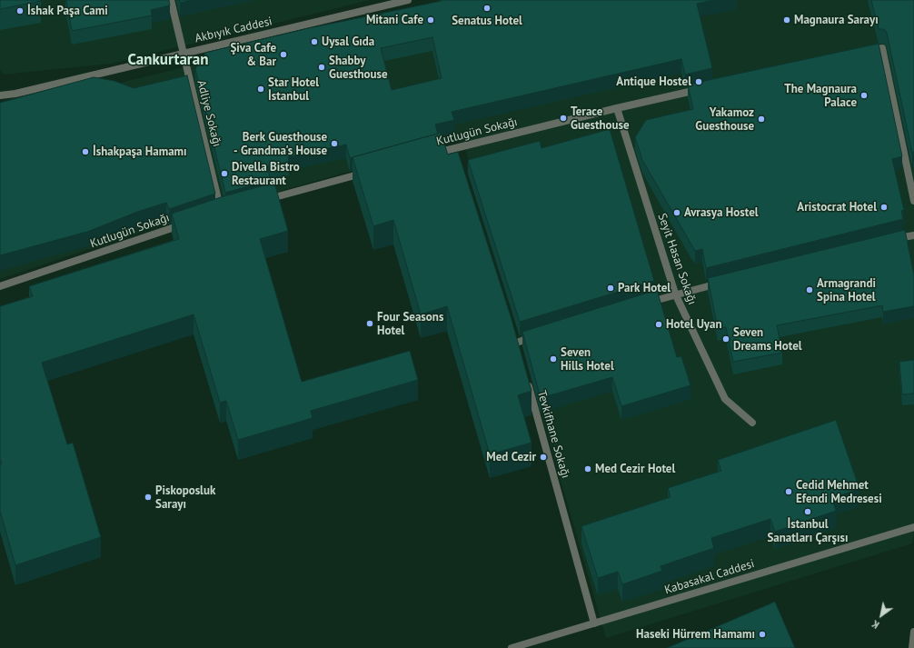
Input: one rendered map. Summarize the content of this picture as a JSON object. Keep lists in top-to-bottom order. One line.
{"streets":{"street":["Akbıyık Caddesi","Adliye Sokağı","Kutlugün Sokağı","Seyit Hasan Sokağı","Tevkifhane Sokağı","Kabasakal Caddesi"]},"crossings":[["Akbıyık Caddesi","Adliye Sokağı"],["Kutlugün Sokağı","Seyit Hasan Sokağı"],["Tevkifhane Sokağı","Kabasakal Caddesi"]],"districts":["Cankurtaran"],"places":["Senatus Hotel","İshak Paşa Cami","Mitani Cafe","Magnaura Sarayı","Uysal Gıda","Şiva Cafe & Bar","Shabby Guesthouse","Antique Hostel","Star Hotel İstanbul","The Magnaura Palace","Terace Guesthouse","Yakamoz Guesthouse","Berk Guesthouse - Grandma's House","İshakpaşa Hamamı","Divella Bistro Restaurant","Aristocrat Hotel","Avrasya Hostel","Park Hotel","Armagrandi Spina Hotel","Four Seasons Hotel","Hotel Uyan","Seven Dreams Hotel","Seven Hills Hotel","Med Cezir","Med Cezir Hotel","Cedid Mehmet Efendi Medresesi","Piskoposluk Sarayı","İstanbul Sanatları Çarşısı","Haseki Hürrem Hamamı"],"north":"bottom left"}
